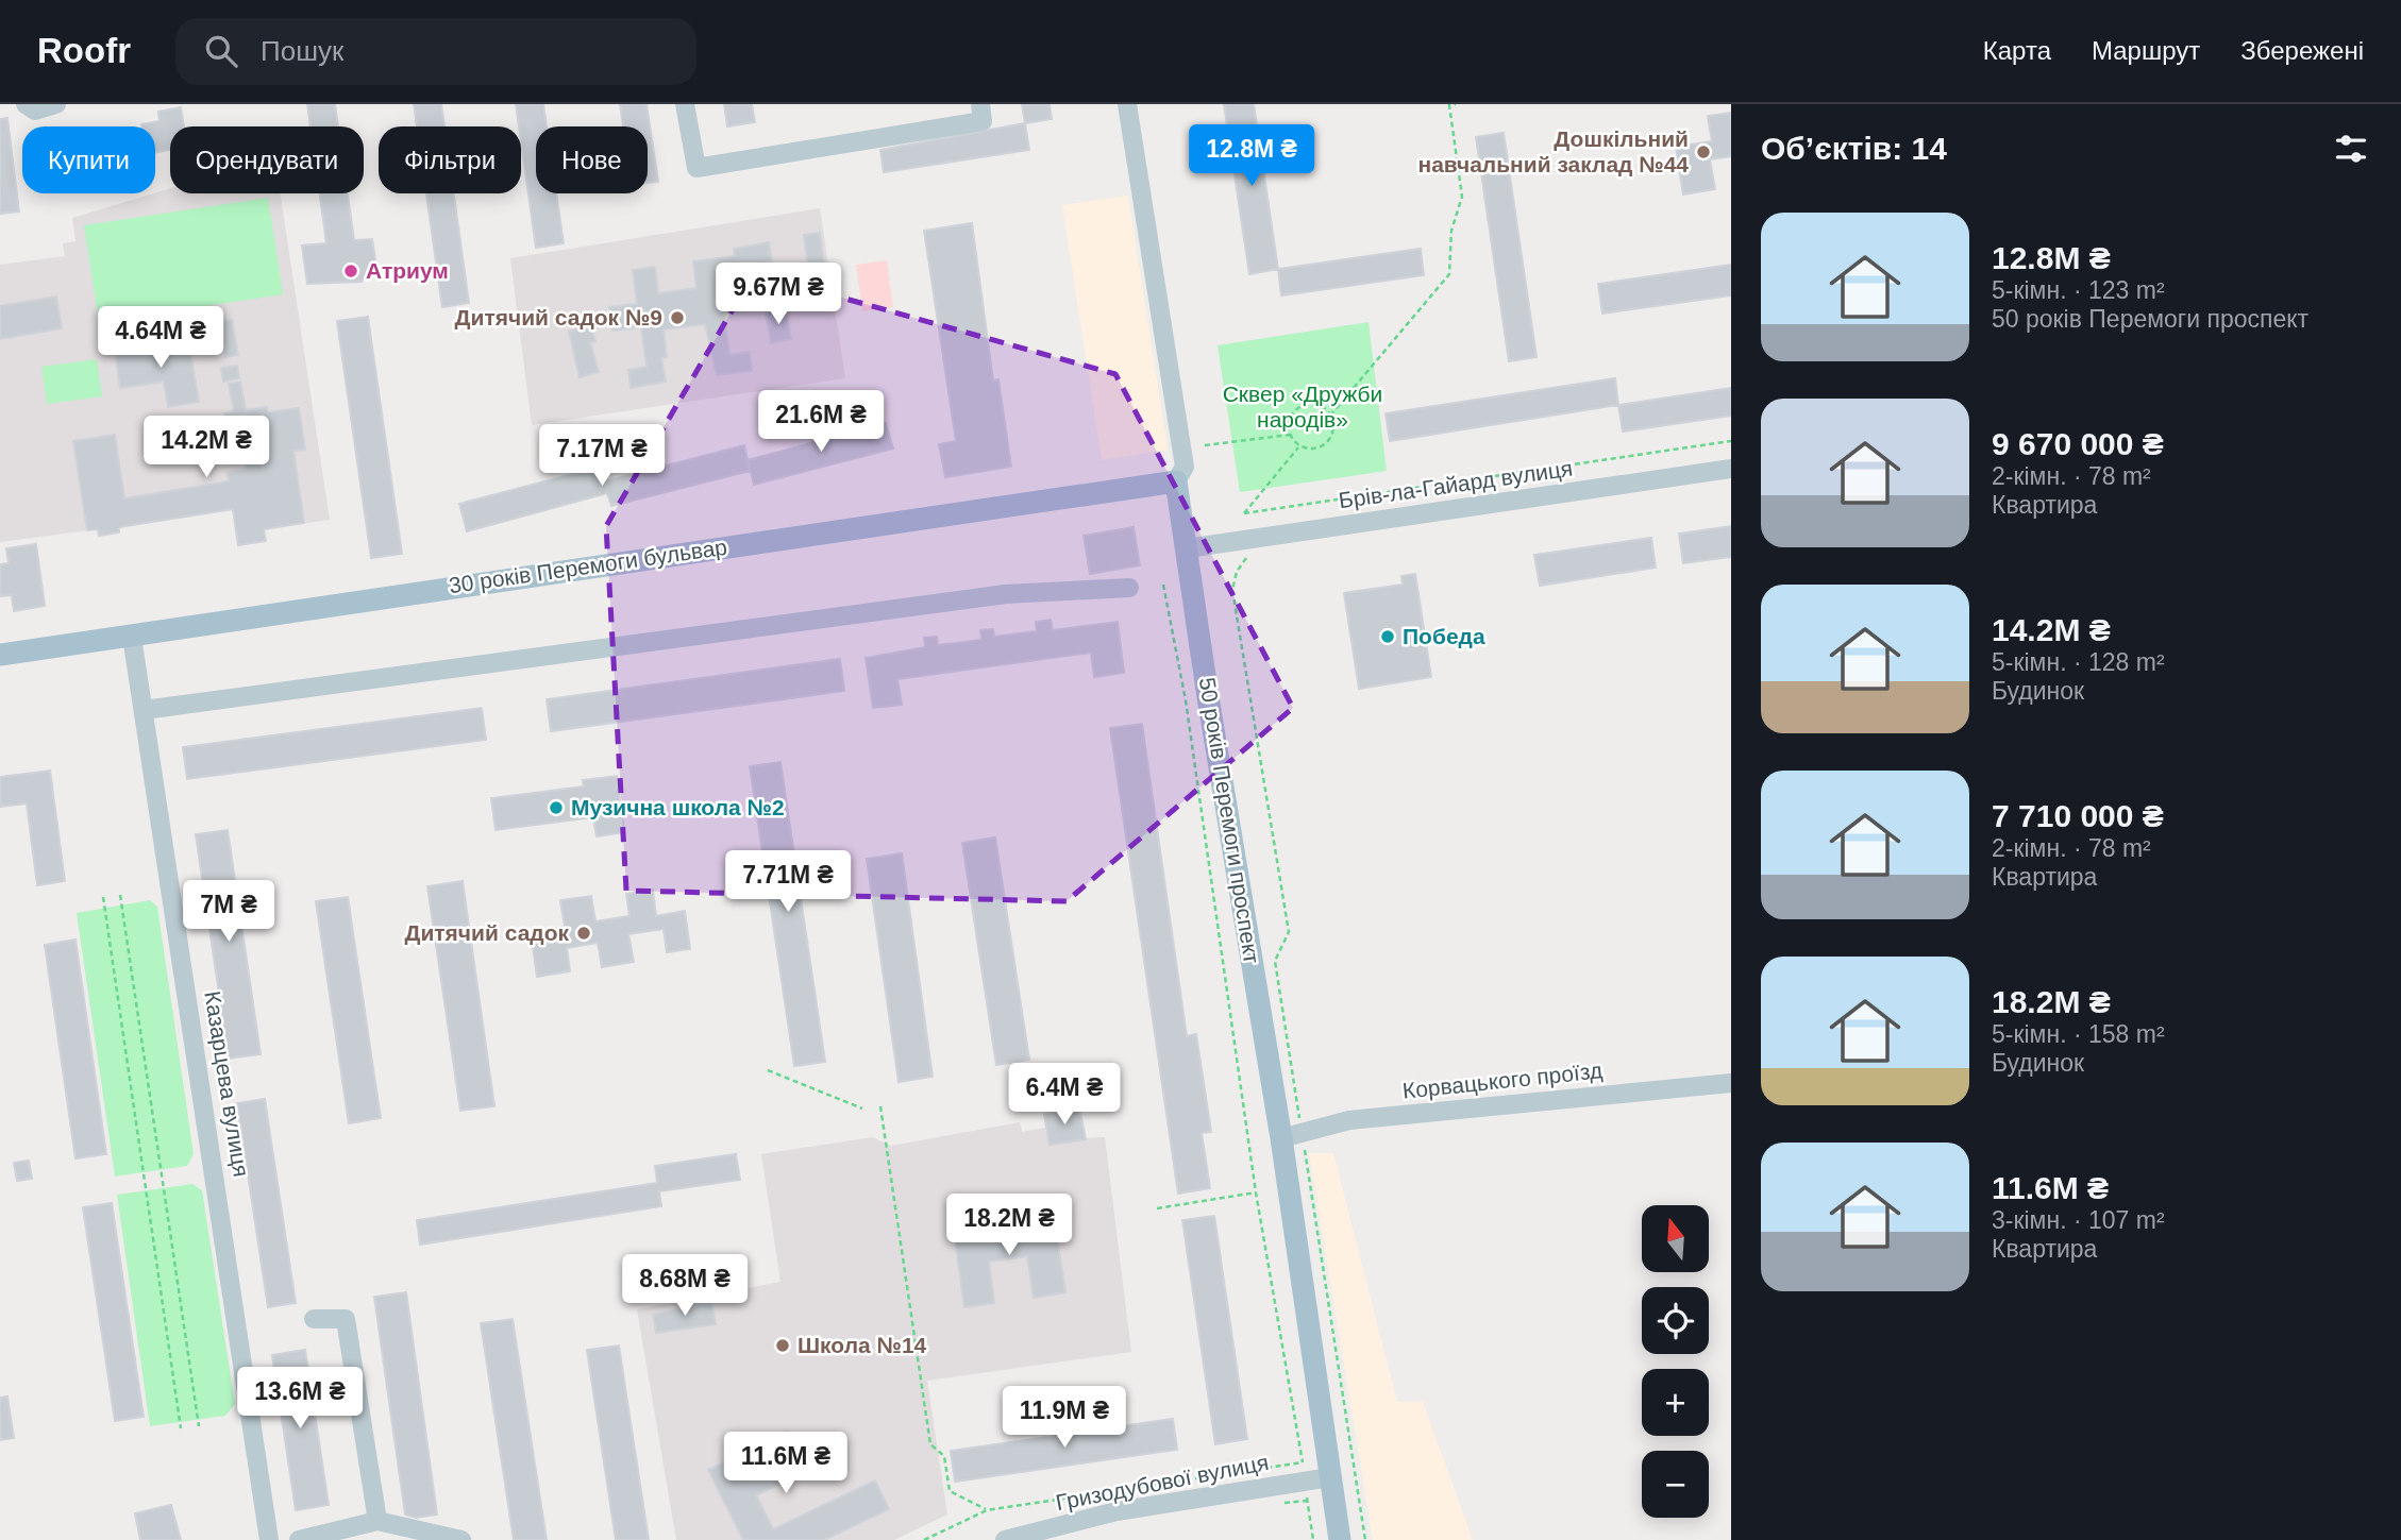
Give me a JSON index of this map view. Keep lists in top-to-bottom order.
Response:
{
  "streets": {
    "main road": ["30 років Перемоги бульвар", "50 років Перемоги проспект"],
    "street": [
      "Брів-ла-Гайард вулиця",
      "Корвацького проїзд",
      "Казарцева вулиця",
      "Гризодубової вулиця"
    ]
  },
  "crossings": [
    ["Брів-ла-Гайард вулиця", "50 років Перемоги проспект"],
    ["30 років Перемоги бульвар", "50 років Перемоги проспект"],
    ["30 років Перемоги бульвар", "Казарцева вулиця"],
    ["50 років Перемоги проспект", "Корвацького проїзд"],
    ["50 років Перемоги проспект", "Гризодубової вулиця"]
  ],
  "parks": ["Сквер «Дружби народів»"],
  "places": [
    "Дошкільний навчальний заклад №44",
    "Атриум",
    "Дитячий садок №9",
    "Победа",
    "Музична школа №2",
    "Дитячий садок",
    "Школа №14"
  ],
  "north": "top",
  "page": {
    "header": "Roofr",
    "search": "Пошук",
    "nav": ["Карта", "Маршрут", "Збережені"],
    "heading": "Об’єктів: 14",
    "price": [
      "12.8M ₴",
      "9.67M ₴",
      "4.64M ₴",
      "21.6M ₴",
      "14.2M ₴",
      "7.17M ₴",
      "7.71M ₴",
      "7M ₴",
      "6.4M ₴",
      "18.2M ₴",
      "8.68M ₴",
      "13.6M ₴",
      "11.9M ₴",
      "11.6M ₴"
    ],
    "chip": [
      "Купити",
      "Орендувати",
      "Фільтри",
      "Нове"
    ],
    "list": [
      {
        "name": "12.8M ₴",
        "note": "5-кімн. · 123 m² · 50 років Перемоги проспект"
      },
      {
        "name": "9 670 000 ₴",
        "note": "2-кімн. · 78 m² · Квартира"
      },
      {
        "name": "14.2M ₴",
        "note": "5-кімн. · 128 m² · Будинок"
      },
      {
        "name": "7 710 000 ₴",
        "note": "2-кімн. · 78 m² · Квартира"
      },
      {
        "name": "18.2M ₴",
        "note": "5-кімн. · 158 m² · Будинок"
      },
      {
        "name": "11.6M ₴",
        "note": "3-кімн. · 107 m² · Квартира"
      }
    ],
    "map_buttons": ["+", "−"]
  }
}
